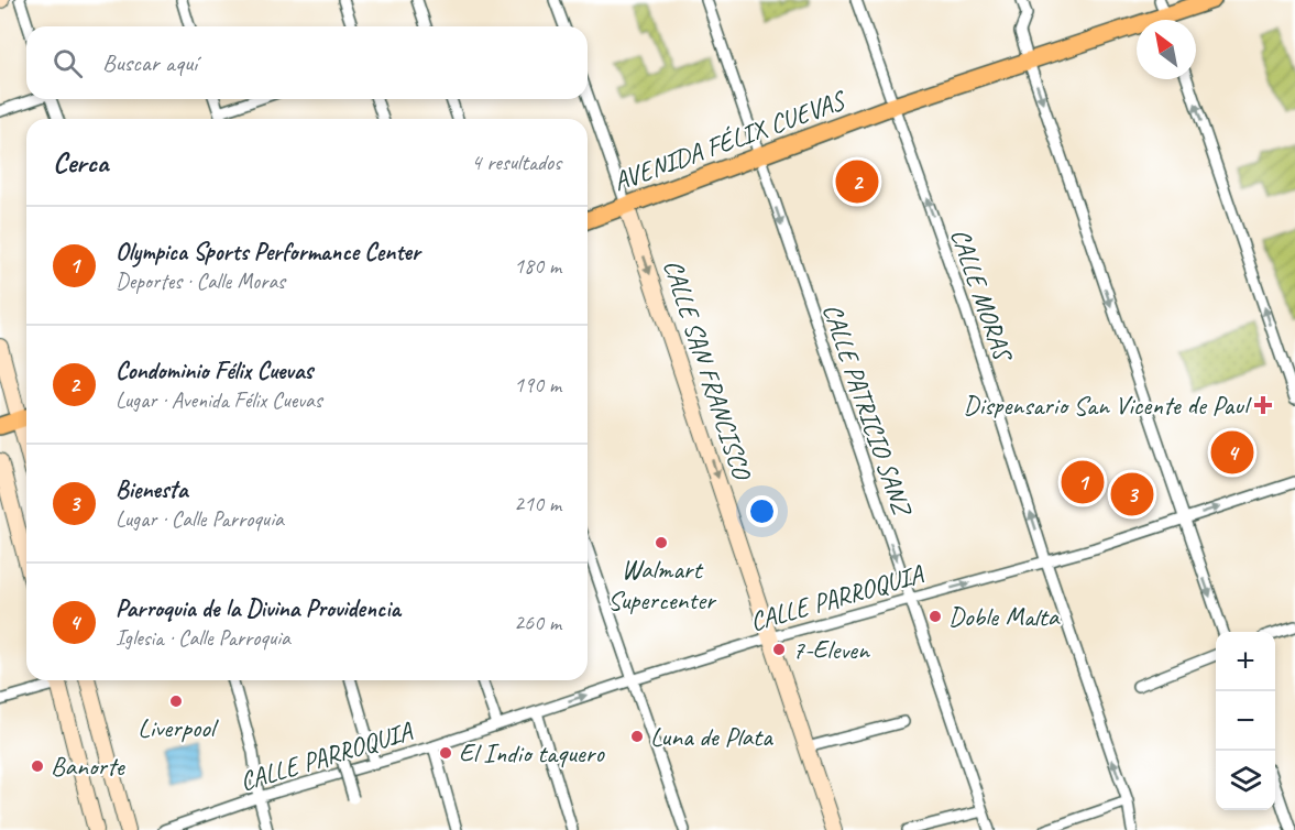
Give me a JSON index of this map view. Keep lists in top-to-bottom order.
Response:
{
  "streets": {
    "main road": ["AVENIDA FÉLIX CUEVAS"],
    "street": [
      "CALLE MORAS",
      "CALLE SAN FRANCISCO",
      "CALLE PATRICIO SANZ",
      "CALLE PARROQUIA"
    ]
  },
  "crossings": [
    ["AVENIDA FÉLIX CUEVAS", "CALLE MORAS"],
    ["AVENIDA FÉLIX CUEVAS", "CALLE SAN FRANCISCO"],
    ["AVENIDA FÉLIX CUEVAS", "CALLE PATRICIO SANZ"],
    ["CALLE MORAS", "CALLE PARROQUIA"],
    ["CALLE SAN FRANCISCO", "CALLE PARROQUIA"],
    ["CALLE PATRICIO SANZ", "CALLE PARROQUIA"]
  ],
  "one_way": ["CALLE MORAS", "CALLE SAN FRANCISCO", "CALLE PATRICIO SANZ"],
  "places": {
    "health": ["Dispensario San Vicente de Paul"],
    "other": [
      "Walmart Supercenter",
      "Doble Malta",
      "7-Eleven",
      "Liverpool",
      "Luna de Plata",
      "El Indio taquero",
      "Banorte"
    ]
  },
  "north": "top left",
  "page": {
    "search": "Buscar aquí",
    "heading": ["Cerca", "4 resultados"],
    "pins": [
      "2",
      "4",
      "1",
      "3"
    ],
    "list": [
      {
        "mark": "1",
        "name": "Olympica Sports Performance Center",
        "note": "Deportes · Calle Moras",
        "value": "180 m"
      },
      {
        "mark": "2",
        "name": "Condominio Félix Cuevas",
        "note": "Lugar · Avenida Félix Cuevas",
        "value": "190 m"
      },
      {
        "mark": "3",
        "name": "Bienesta",
        "note": "Lugar · Calle Parroquia",
        "value": "210 m"
      },
      {
        "mark": "4",
        "name": "Parroquia de la Divina Providencia",
        "note": "Iglesia · Calle Parroquia",
        "value": "260 m"
      }
    ],
    "map_buttons": ["+", "−"]
  }
}
